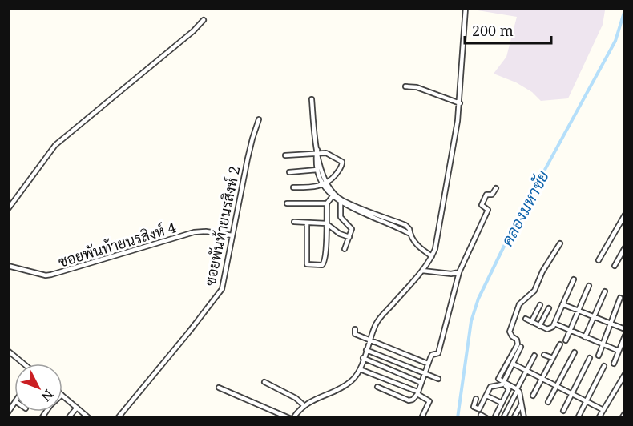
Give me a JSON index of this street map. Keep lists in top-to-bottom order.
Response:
{
  "streets": {
    "street": ["ซอยพันท้ายนรสิงห์ 2", "ซอยพันท้ายนรสิงห์ 4"]
  },
  "crossings": [
    ["ซอยพันท้ายนรสิงห์ 2", "ซอยพันท้ายนรสิงห์ 4"]
  ],
  "water": ["คลองมหาชัย"],
  "scale_bar": "200 m",
  "north": "bottom right"
}
